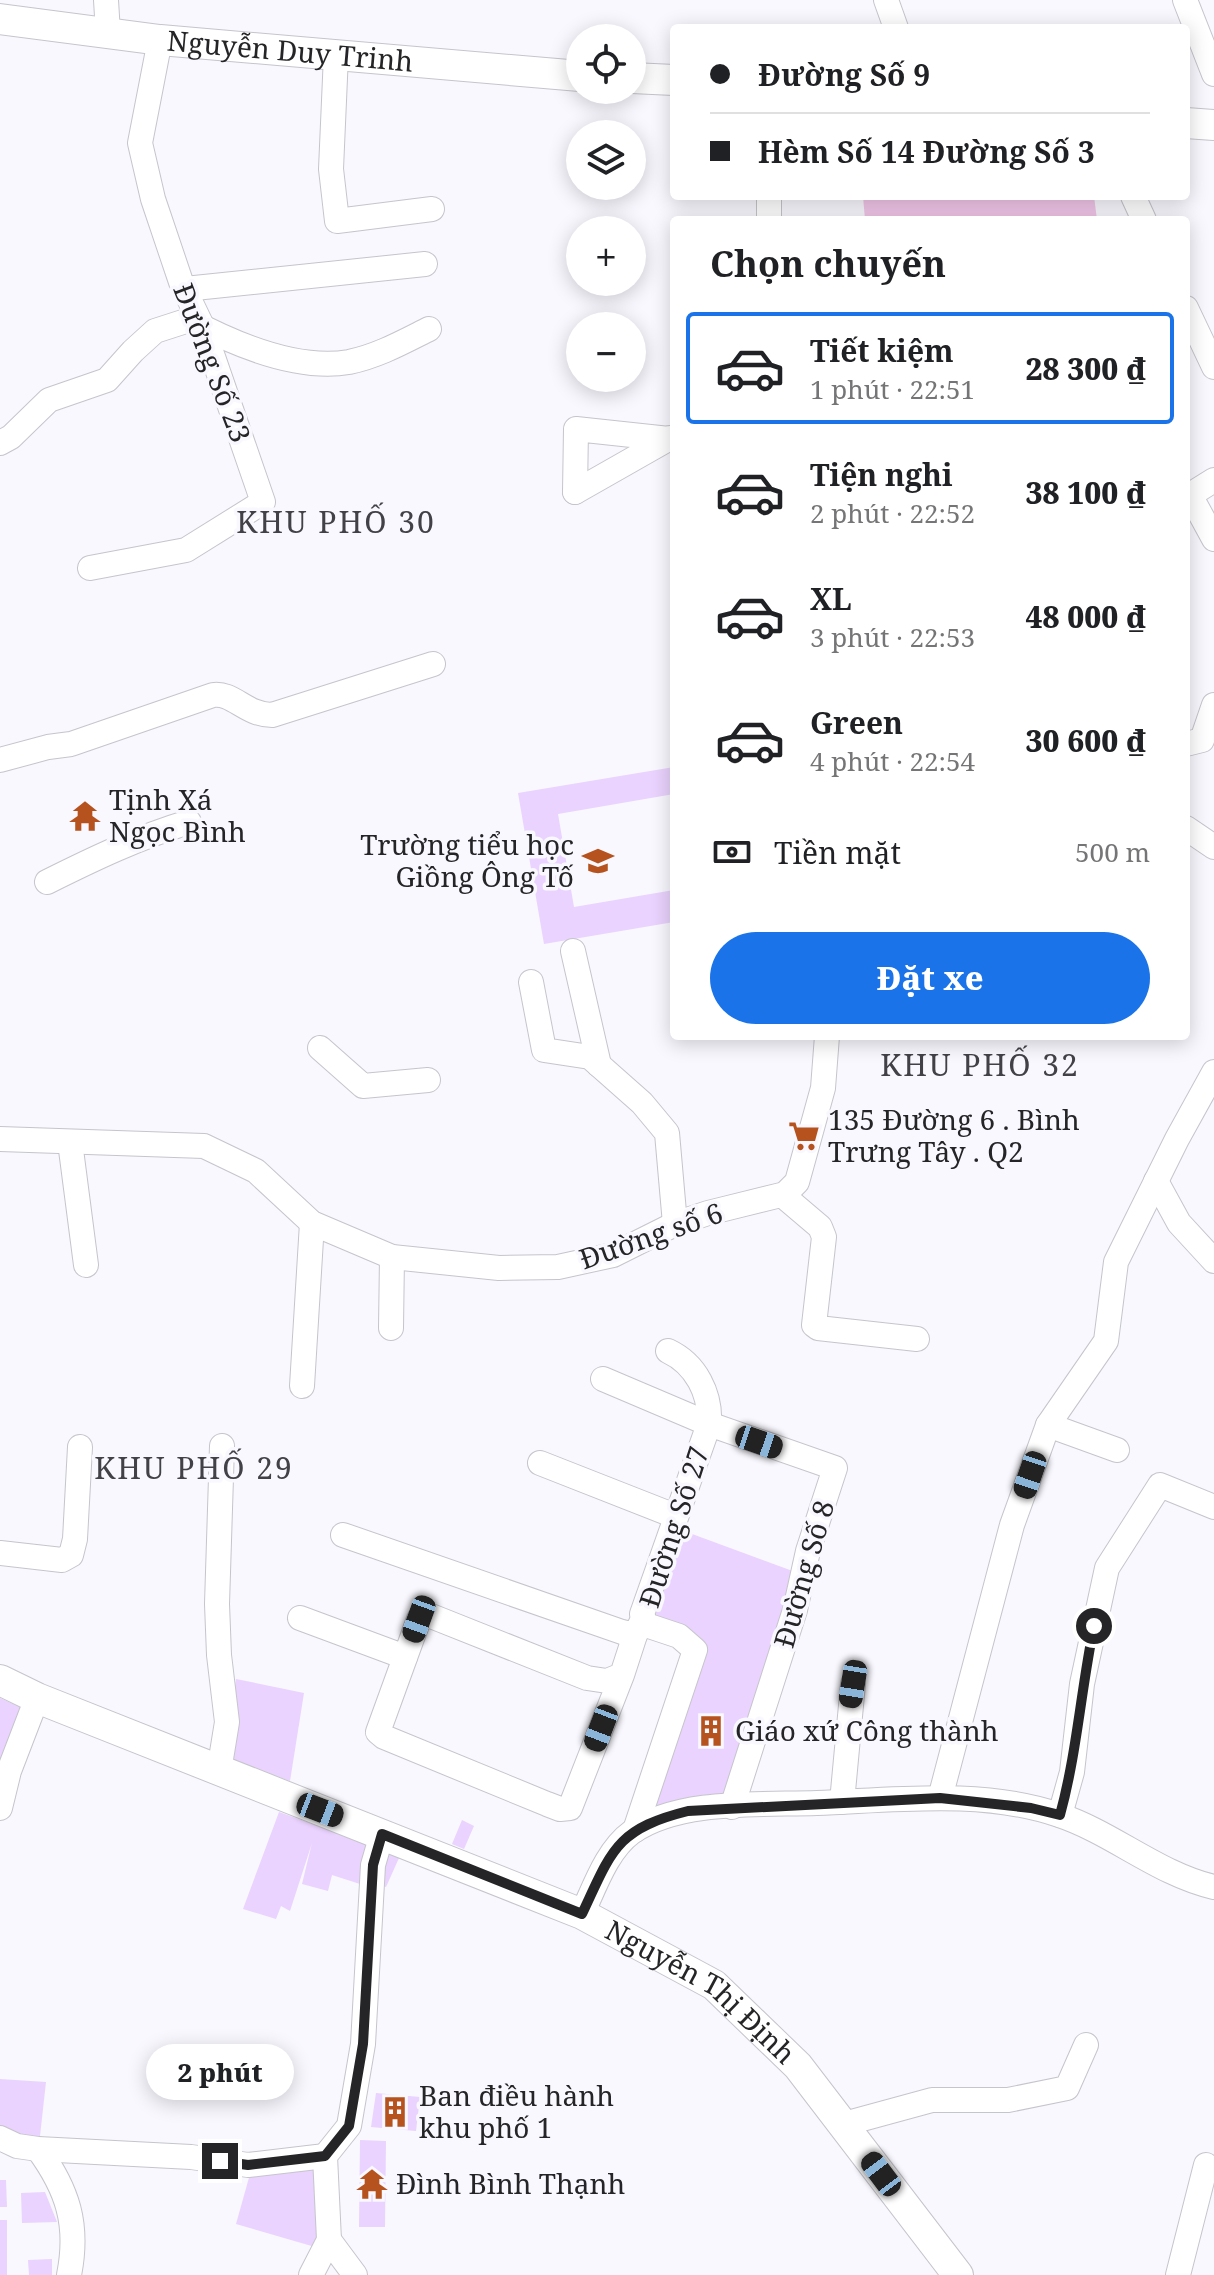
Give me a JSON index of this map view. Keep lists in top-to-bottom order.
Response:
{
  "streets": {
    "main road": ["Nguyễn Duy Trinh", "Nguyễn Thị Định"],
    "street": [
      "Đường Số 23",
      "Đường số 6",
      "Đường Số 27",
      "Đường Số 8"
    ]
  },
  "crossings": [
    ["Nguyễn Duy Trinh", "Đường Số 23"],
    ["Đường Số 27", "Đường Số 8"]
  ],
  "districts": ["KHU PHỐ 30", "KHU PHỐ 32", "KHU PHỐ 29"],
  "places": {
    "temple": ["Tịnh Xá Ngọc Bình", "Đình Bình Thạnh"],
    "school or university": ["Trường tiểu học Giồng Ông Tố"],
    "supermarket": ["135 Đường 6 . Bình Trưng Tây . Q2"],
    "building": ["Giáo xứ Công thành", "Ban điều hành khu phố 1"]
  },
  "page": {
    "map_buttons": ["+", "−"],
    "banner": ["Đường Số 9", "Hèm Số 14 Đường Số 3"],
    "heading": "Chọn chuyến",
    "list": [
      {
        "name": "Tiết kiệm",
        "note": "1 phút · 22:51",
        "value": "28 300 ₫"
      },
      {
        "name": "Tiện nghi",
        "note": "2 phút · 22:52",
        "value": "38 100 ₫"
      },
      {
        "name": "XL",
        "note": "3 phút · 22:53",
        "value": "48 000 ₫"
      },
      {
        "name": "Green",
        "note": "4 phút · 22:54",
        "value": "30 600 ₫"
      }
    ],
    "pay": ["Tiền mặt", "500 m"],
    "buttons": "Đặt xe",
    "bubble": "2 phút"
  }
}
